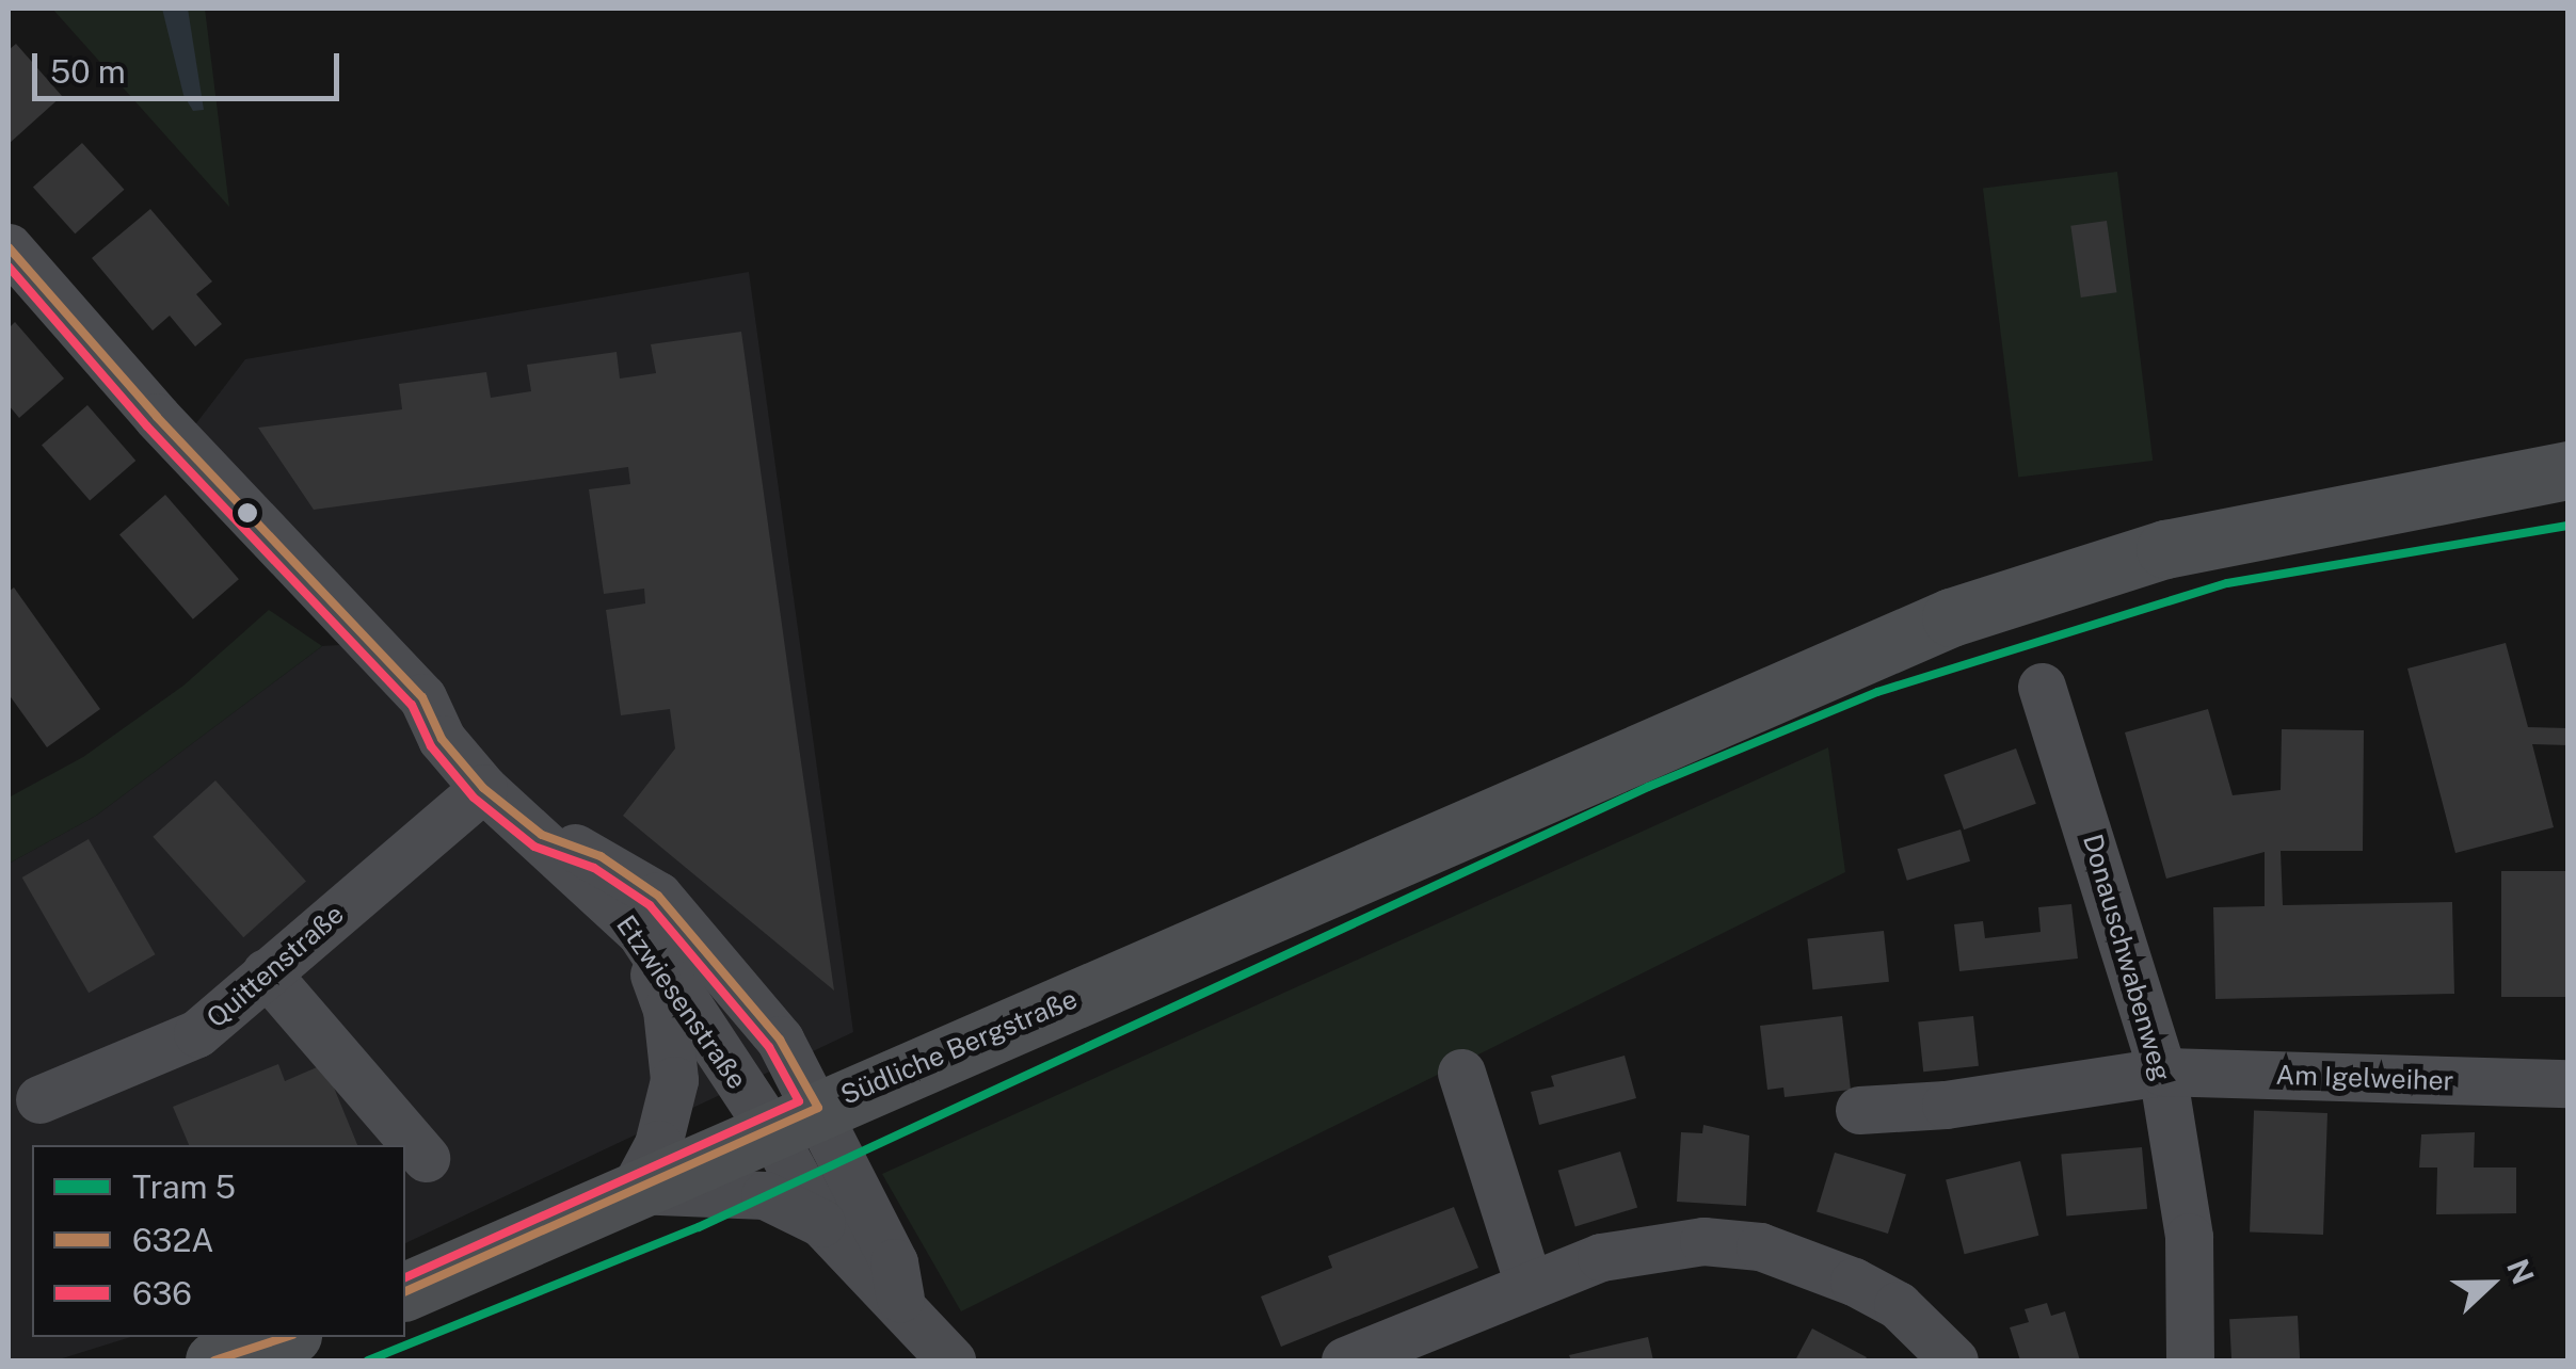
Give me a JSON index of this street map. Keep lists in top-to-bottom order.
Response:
{
  "streets": {
    "main road": ["Südliche Bergstraße"],
    "street": [
      "Donauschwabenweg",
      "Quittenstraße",
      "Etzwiesenstraße",
      "Am Igelweiher"
    ]
  },
  "crossings": [
    ["Donauschwabenweg", "Am Igelweiher"],
    ["Quittenstraße", "Etzwiesenstraße"],
    ["Etzwiesenstraße", "Südliche Bergstraße"]
  ],
  "lines": ["transit line 632A", "transit line 636", "tram line 5"],
  "legend": ["Tram 5", "632A", "636"],
  "scale_bar": "50 m",
  "north": "right"
}
